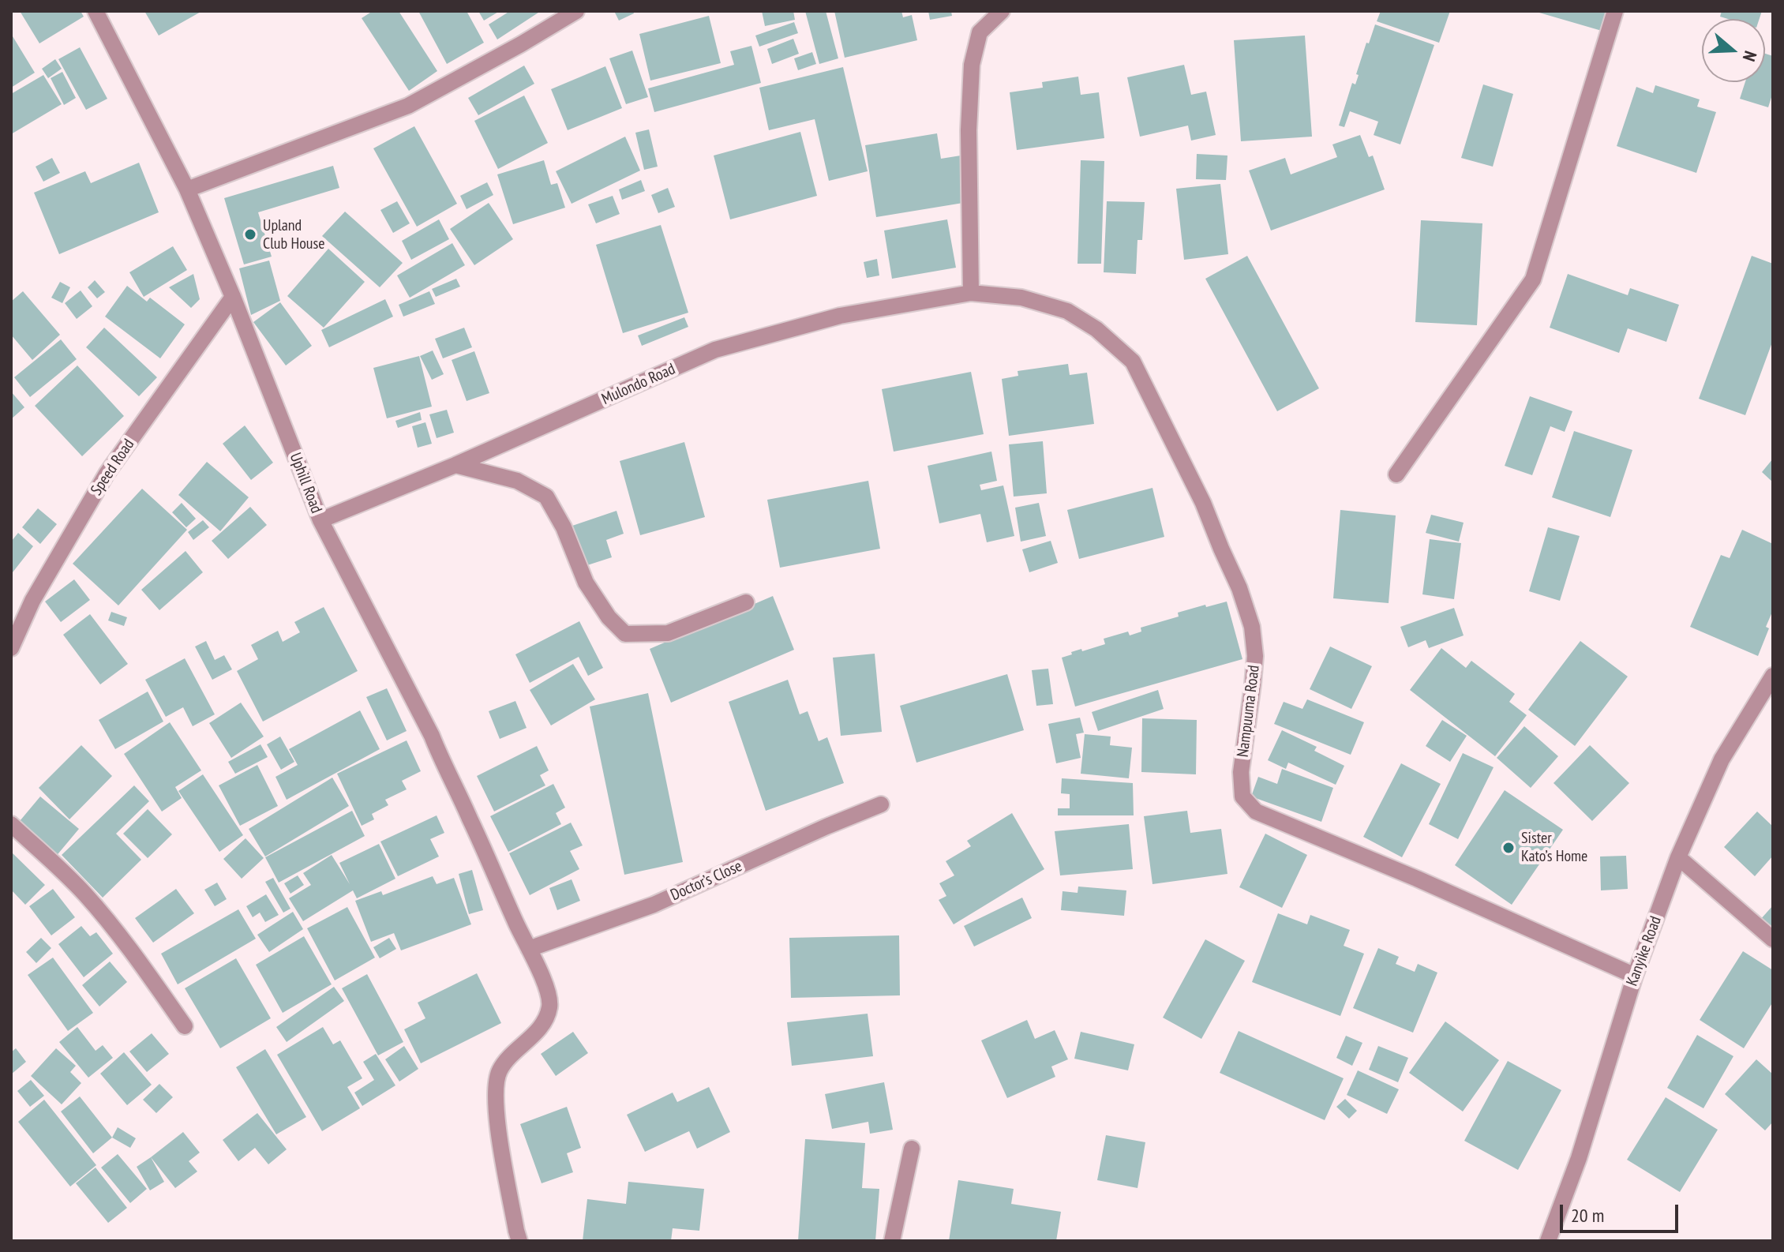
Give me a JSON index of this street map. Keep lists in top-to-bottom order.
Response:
{
  "streets": {
    "street": [
      "Mulondo Road",
      "Speed Road",
      "Uphill Road",
      "Nampuuma Road",
      "Doctor’s Close",
      "Kanyike Road"
    ]
  },
  "crossings": [
    ["Mulondo Road", "Uphill Road"],
    ["Mulondo Road", "Nampuuma Road"],
    ["Speed Road", "Uphill Road"],
    ["Uphill Road", "Doctor’s Close"],
    ["Nampuuma Road", "Kanyike Road"]
  ],
  "places": ["Upland Club House", "Sister Kato’s Home"],
  "scale_bar": "20 m",
  "north": "right"
}
